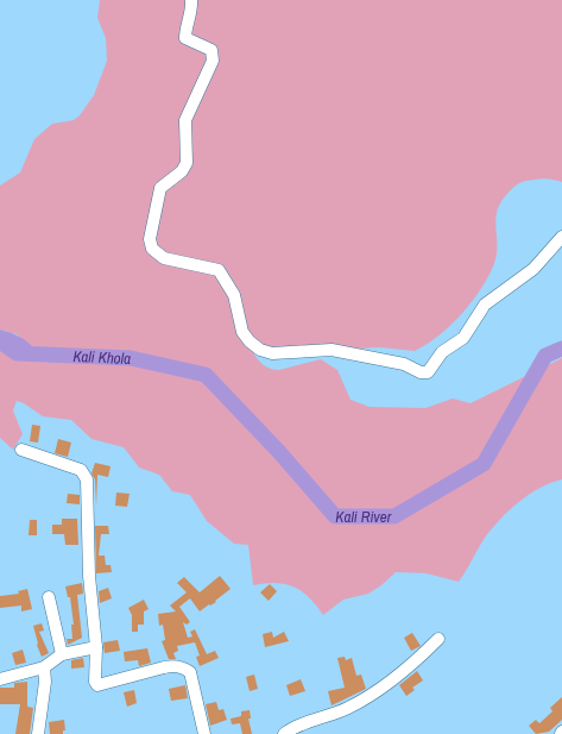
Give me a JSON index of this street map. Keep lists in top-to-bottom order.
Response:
{
  "water": ["Kali Khola", "Kali River"]
}
